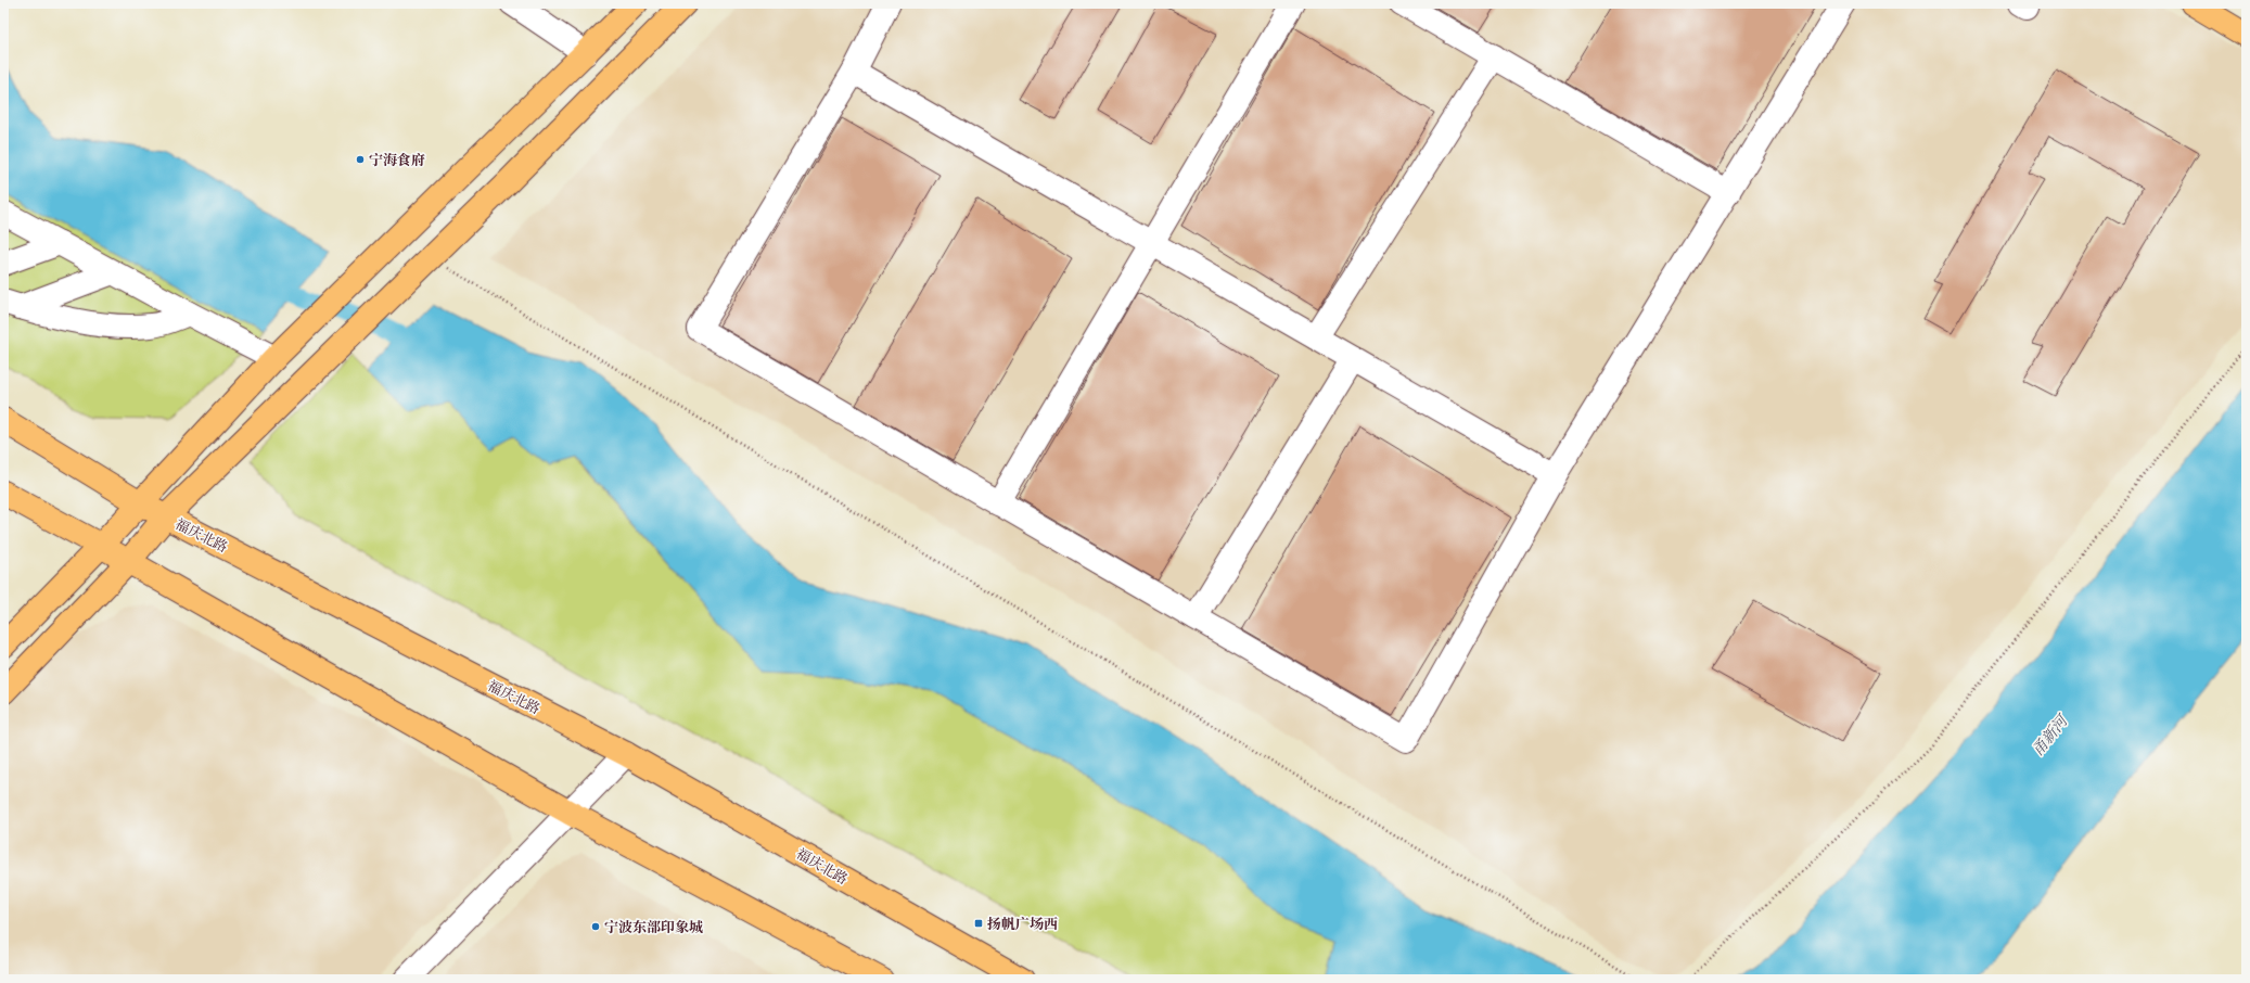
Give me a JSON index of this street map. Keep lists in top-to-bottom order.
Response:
{
  "streets": {
    "main road": ["福庆北路"]
  },
  "water": ["甬新河"],
  "places": {
    "other": ["宁海食府", "宁波东部印象城"],
    "transit": ["扬帆广场西"]
  }
}
